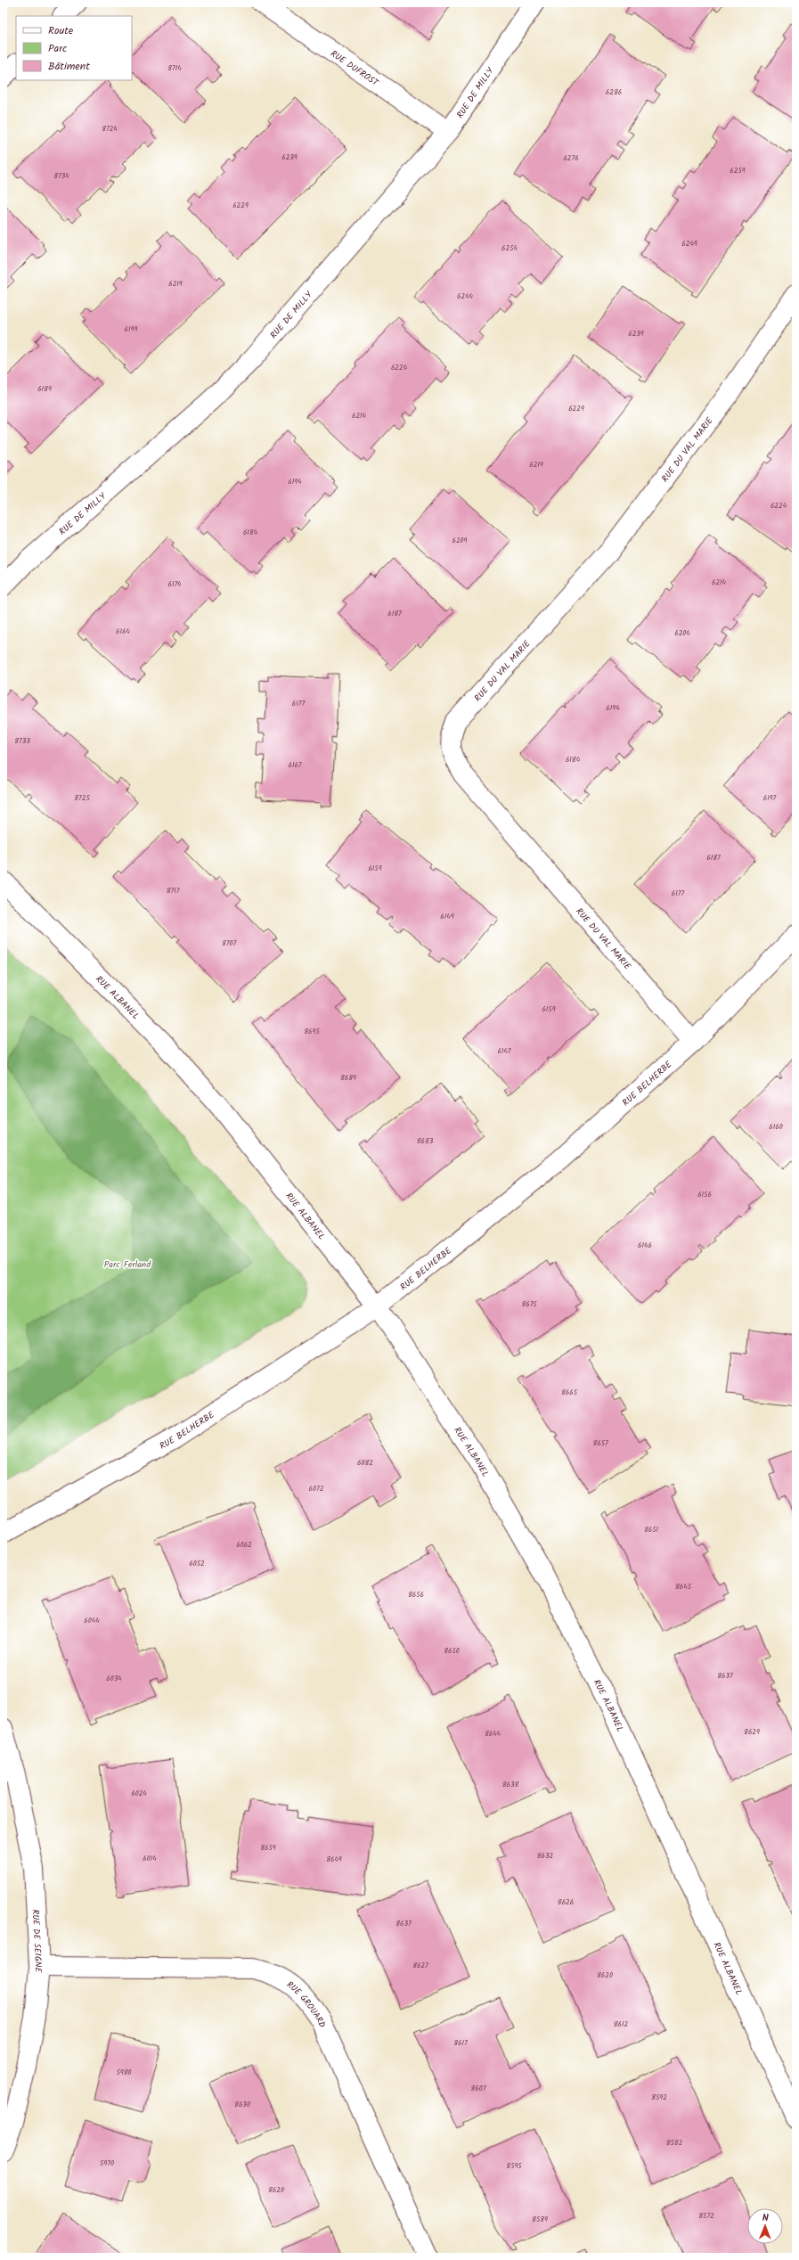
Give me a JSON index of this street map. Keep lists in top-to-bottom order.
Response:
{
  "streets": {
    "street": [
      "RUE DUFROST",
      "RUE DE MILLY",
      "RUE DU VAL MARIE",
      "RUE ALBANEL",
      "RUE BELHERBE",
      "RUE DE SEIGNE",
      "RUE GROUARD"
    ]
  },
  "crossings": [
    ["RUE DUFROST", "RUE DE MILLY"],
    ["RUE DU VAL MARIE", "RUE BELHERBE"],
    ["RUE ALBANEL", "RUE BELHERBE"],
    ["RUE DE SEIGNE", "RUE GROUARD"]
  ],
  "parks": ["Parc Ferland"],
  "house_numbers": [
    "8714",
    "6286",
    "8724",
    "6239",
    "6276",
    "6259",
    "8734",
    "6229",
    "6249",
    "6254",
    "6219",
    "6244",
    "6199",
    "6239",
    "6224",
    "6189",
    "6229",
    "6214",
    "6219",
    "6194",
    "6224",
    "6184",
    "6209",
    "6214",
    "6174",
    "6187",
    "6164",
    "6204",
    "6177",
    "6194",
    "8733",
    "6184",
    "6167",
    "8725",
    "6197",
    "6187",
    "6159",
    "8717",
    "6177",
    "6149",
    "8707",
    "6159",
    "8695",
    "6147",
    "8689",
    "6160",
    "8683",
    "6156",
    "6146",
    "8675",
    "8665",
    "8657",
    "6082",
    "6072",
    "8651",
    "6062",
    "6052",
    "8645",
    "8656",
    "6044",
    "8650",
    "8637",
    "6034",
    "8629",
    "8644",
    "8638",
    "6024",
    "8659",
    "8632",
    "6014",
    "8649",
    "8626",
    "8637",
    "8627",
    "8620",
    "8612",
    "8617",
    "5980",
    "8607",
    "8592",
    "8630",
    "8582",
    "5970",
    "8595",
    "8620",
    "8572",
    "8589"
  ],
  "legend": ["Route", "Parc", "Bâtiment"],
  "north": "top"
}
